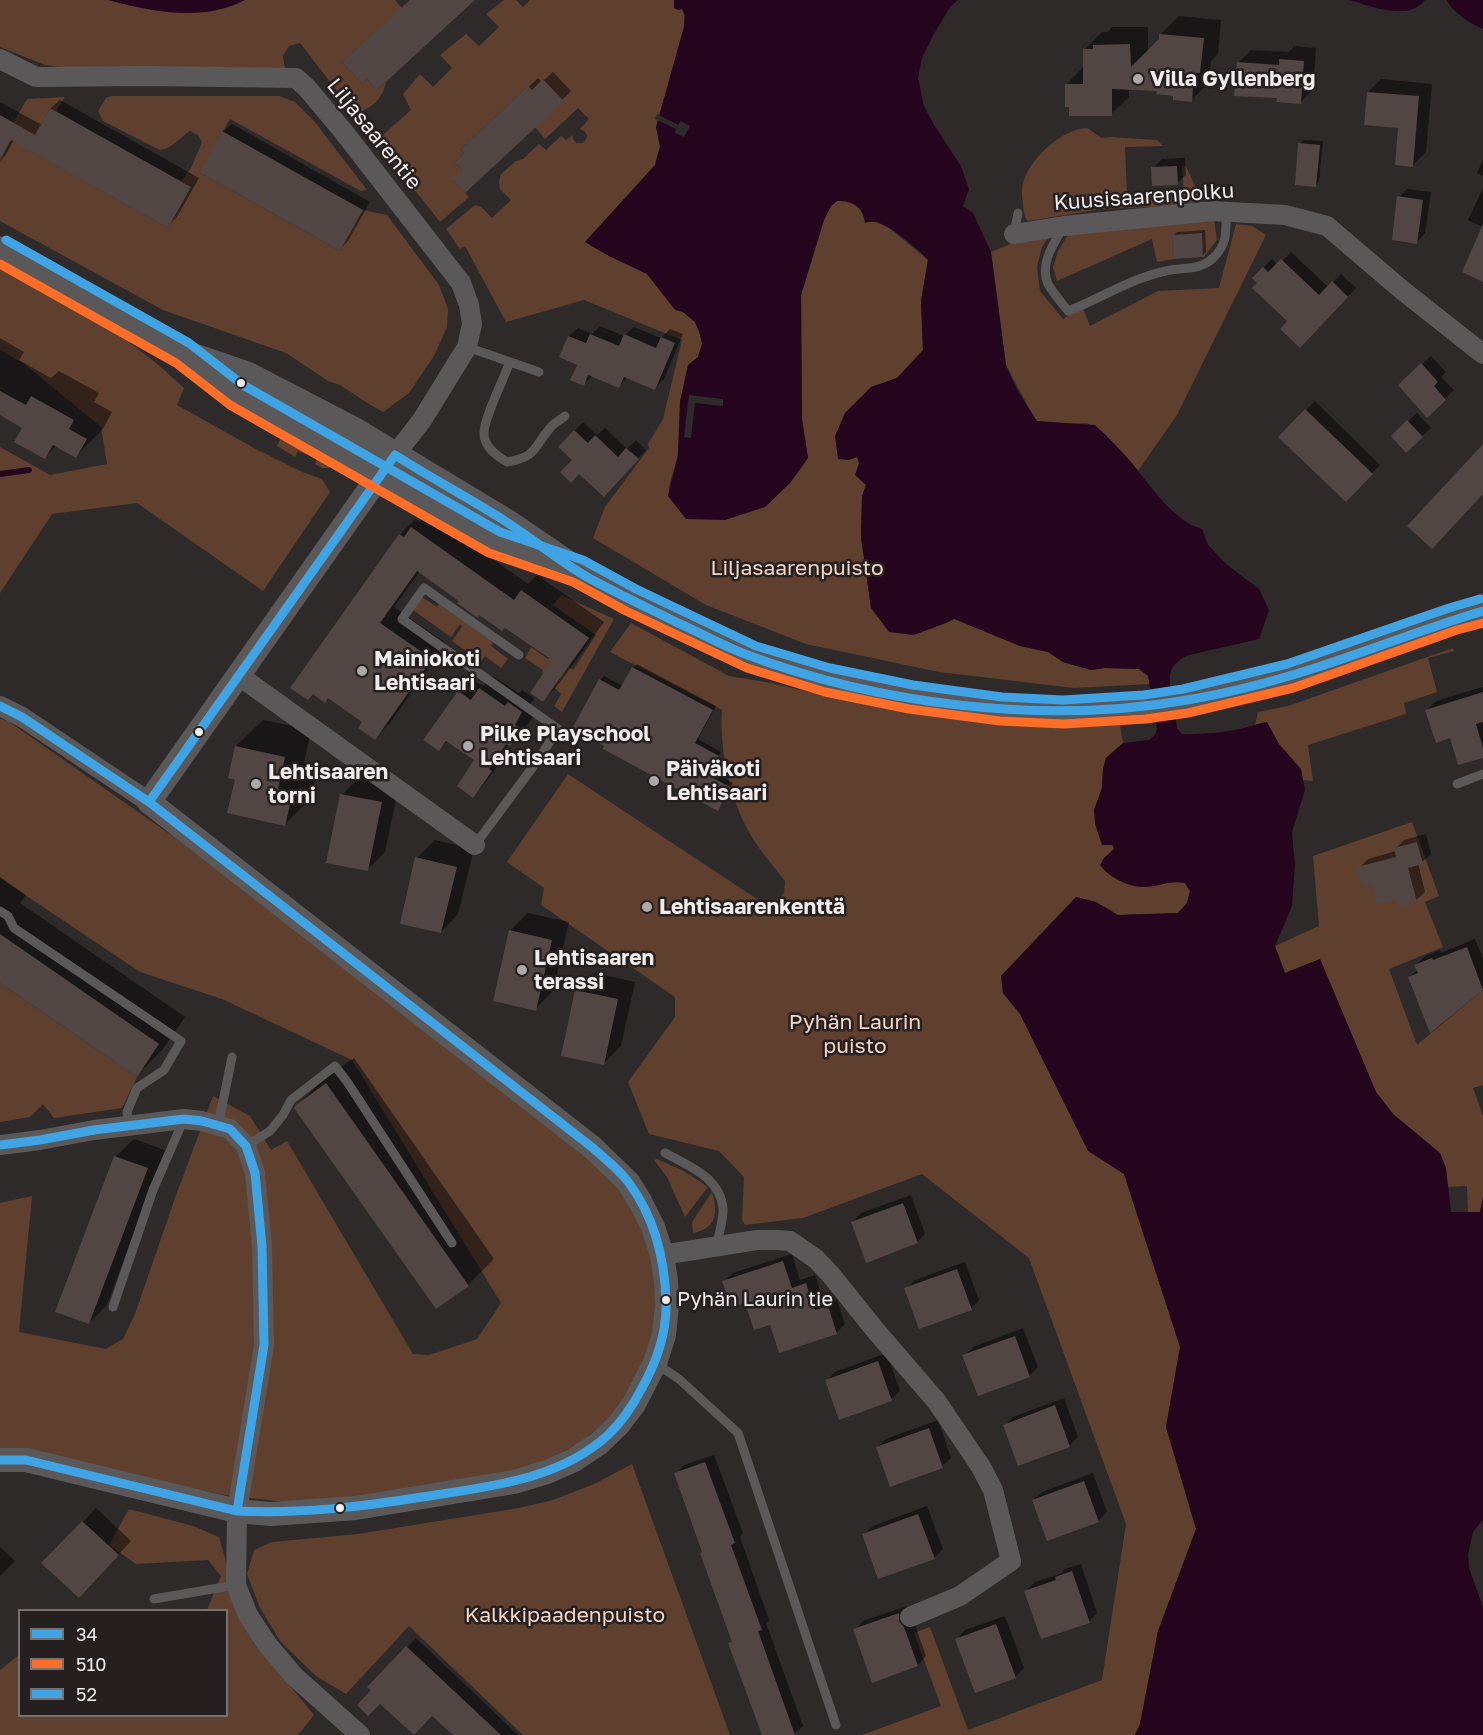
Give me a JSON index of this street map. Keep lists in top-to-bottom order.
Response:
{
  "streets": {
    "street": ["Liljasaarentie", "Kuusisaarenpolku"]
  },
  "parks": ["Liljasaarenpuisto", "Pyhän Laurin puisto", "Kalkkipaadenpuisto"],
  "places": [
    "Villa Gyllenberg",
    "Mainiokoti Lehtisaari",
    "Pilke Playschool Lehtisaari",
    "Päiväkoti Lehtisaari",
    "Lehtisaaren torni",
    "Lehtisaarenkenttä",
    "Lehtisaaren terassi",
    "Pyhän Laurin tie"
  ],
  "lines": ["transit line 52", "transit line 510", "transit line 34"],
  "legend": ["34", "510", "52"]
}
